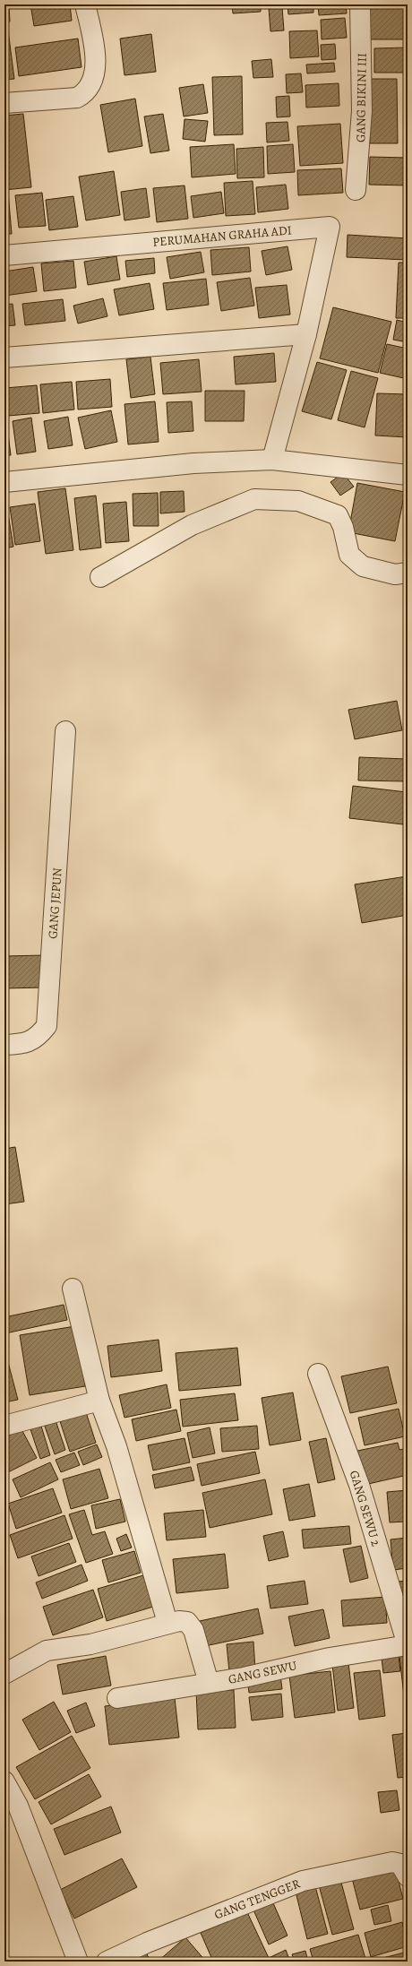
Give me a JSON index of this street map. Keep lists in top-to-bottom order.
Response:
{
  "streets": {
    "street": [
      "GANG BIKINI III",
      "PERUMAHAN GRAHA ADI",
      "GANG JEPUN",
      "GANG SEWU 2",
      "GANG SEWU",
      "GANG TENGGER"
    ]
  },
  "crossings": [
    ["GANG SEWU 2", "GANG SEWU"]
  ]
}
